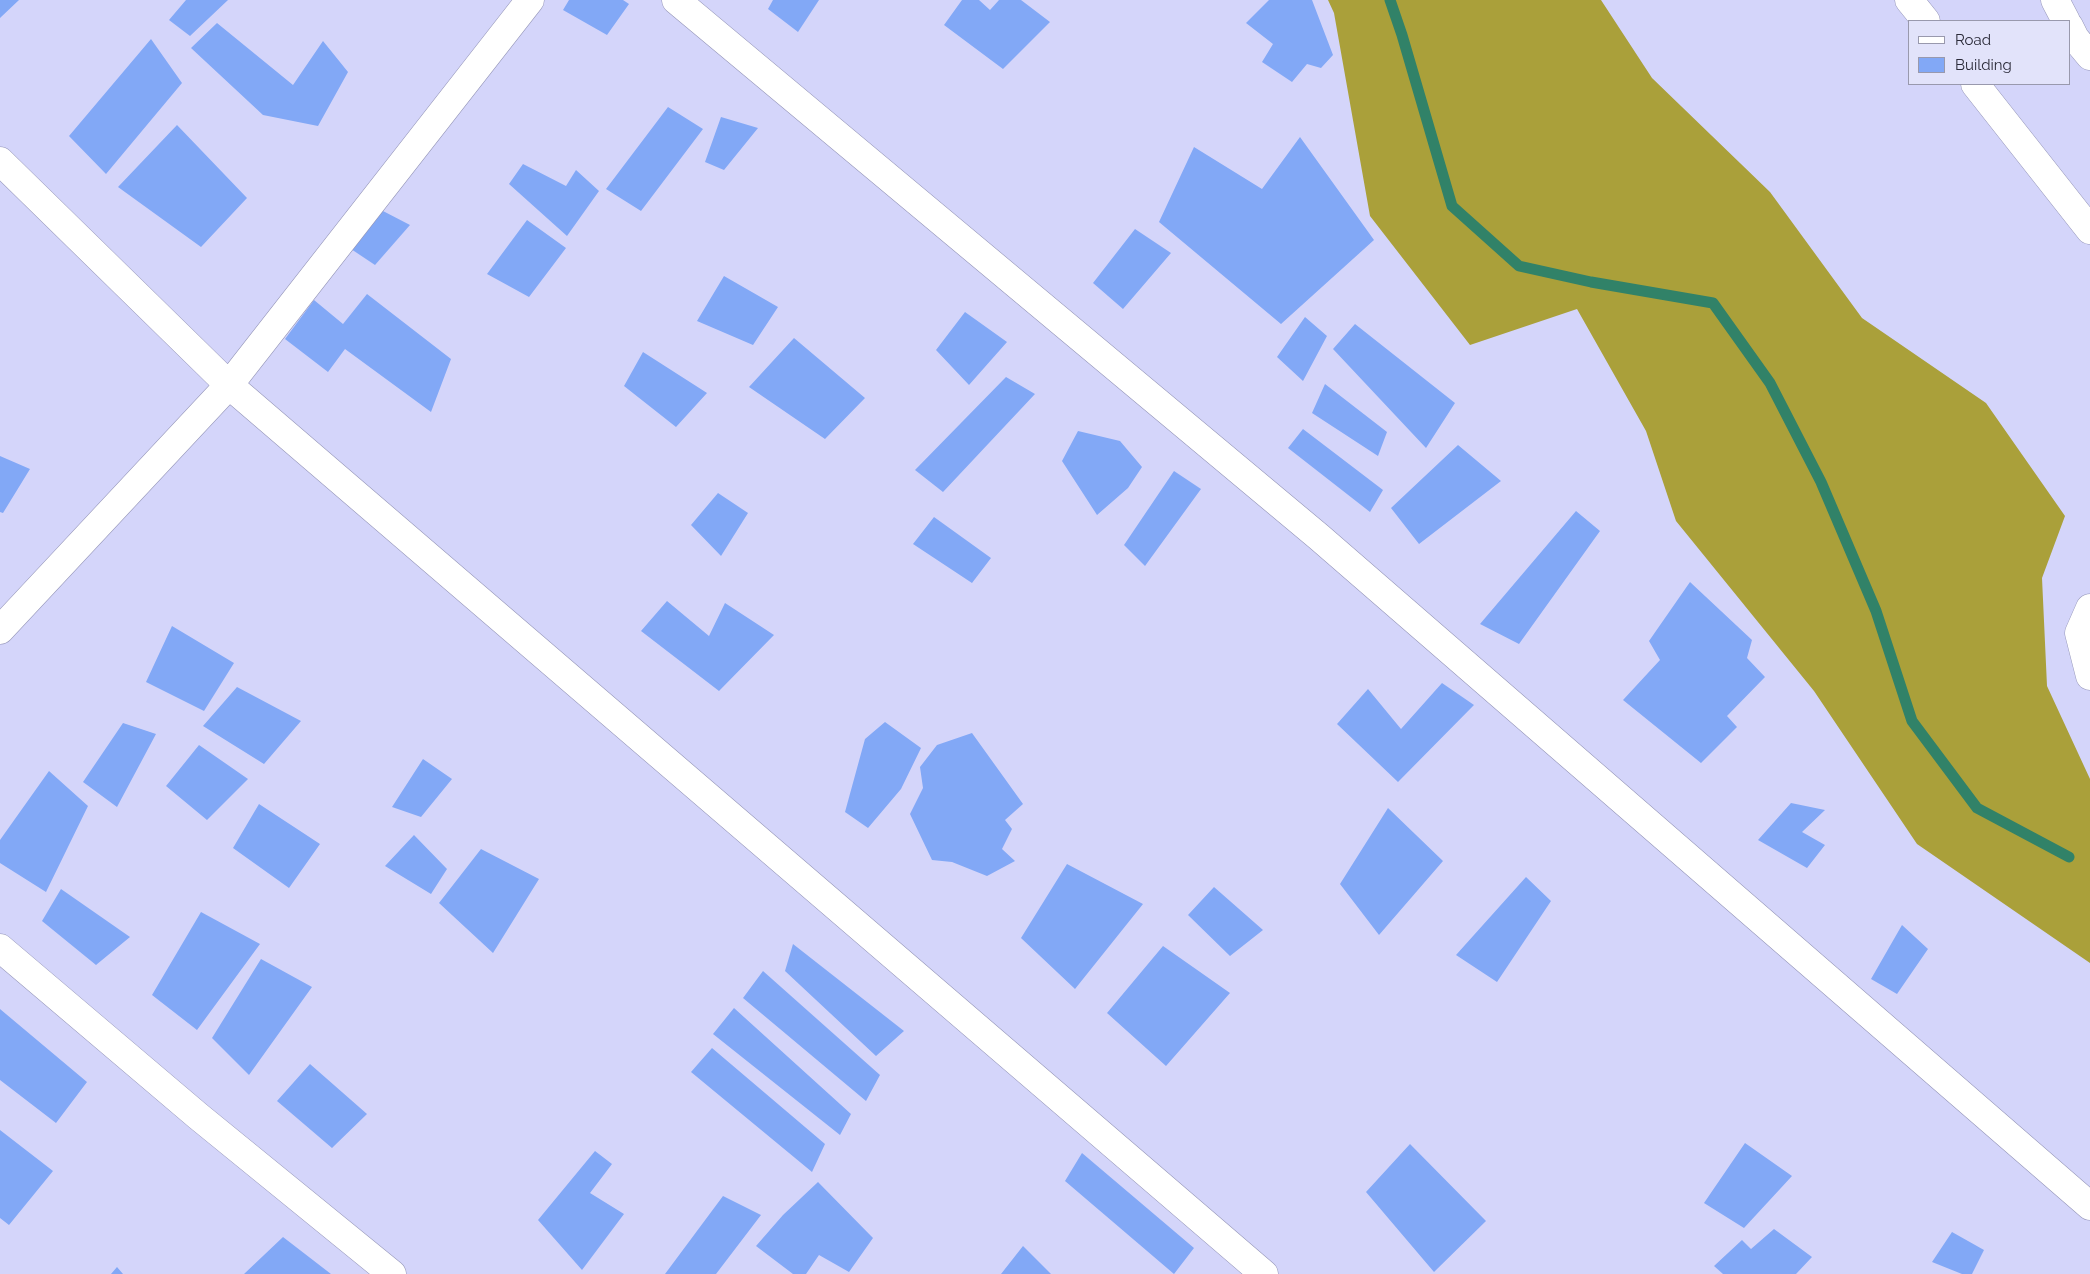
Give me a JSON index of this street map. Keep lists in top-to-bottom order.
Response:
{
  "legend": ["Road", "Building"]
}
